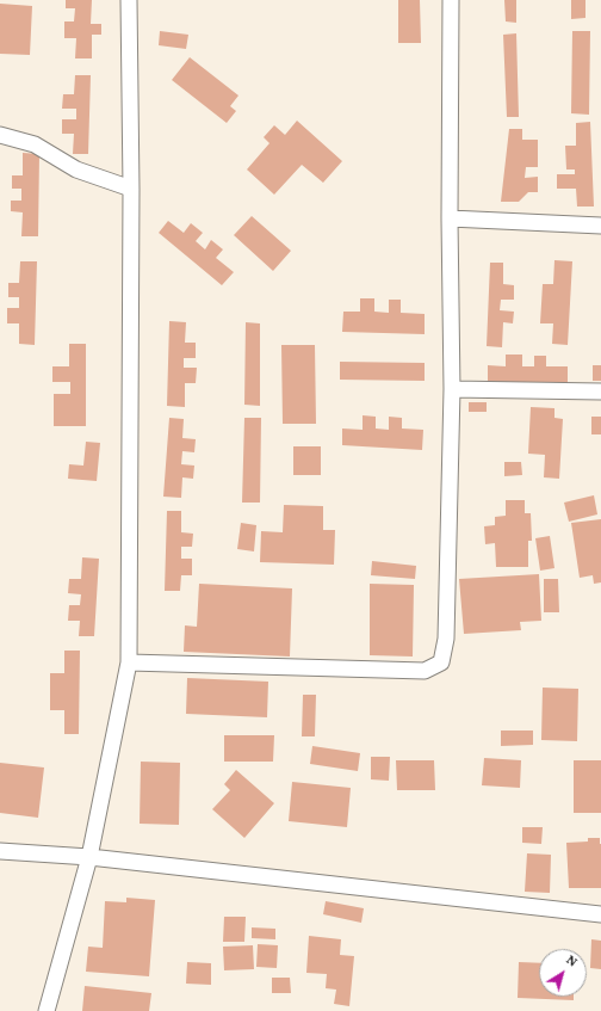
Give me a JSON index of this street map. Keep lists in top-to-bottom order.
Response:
{
  "north": "top right"
}
